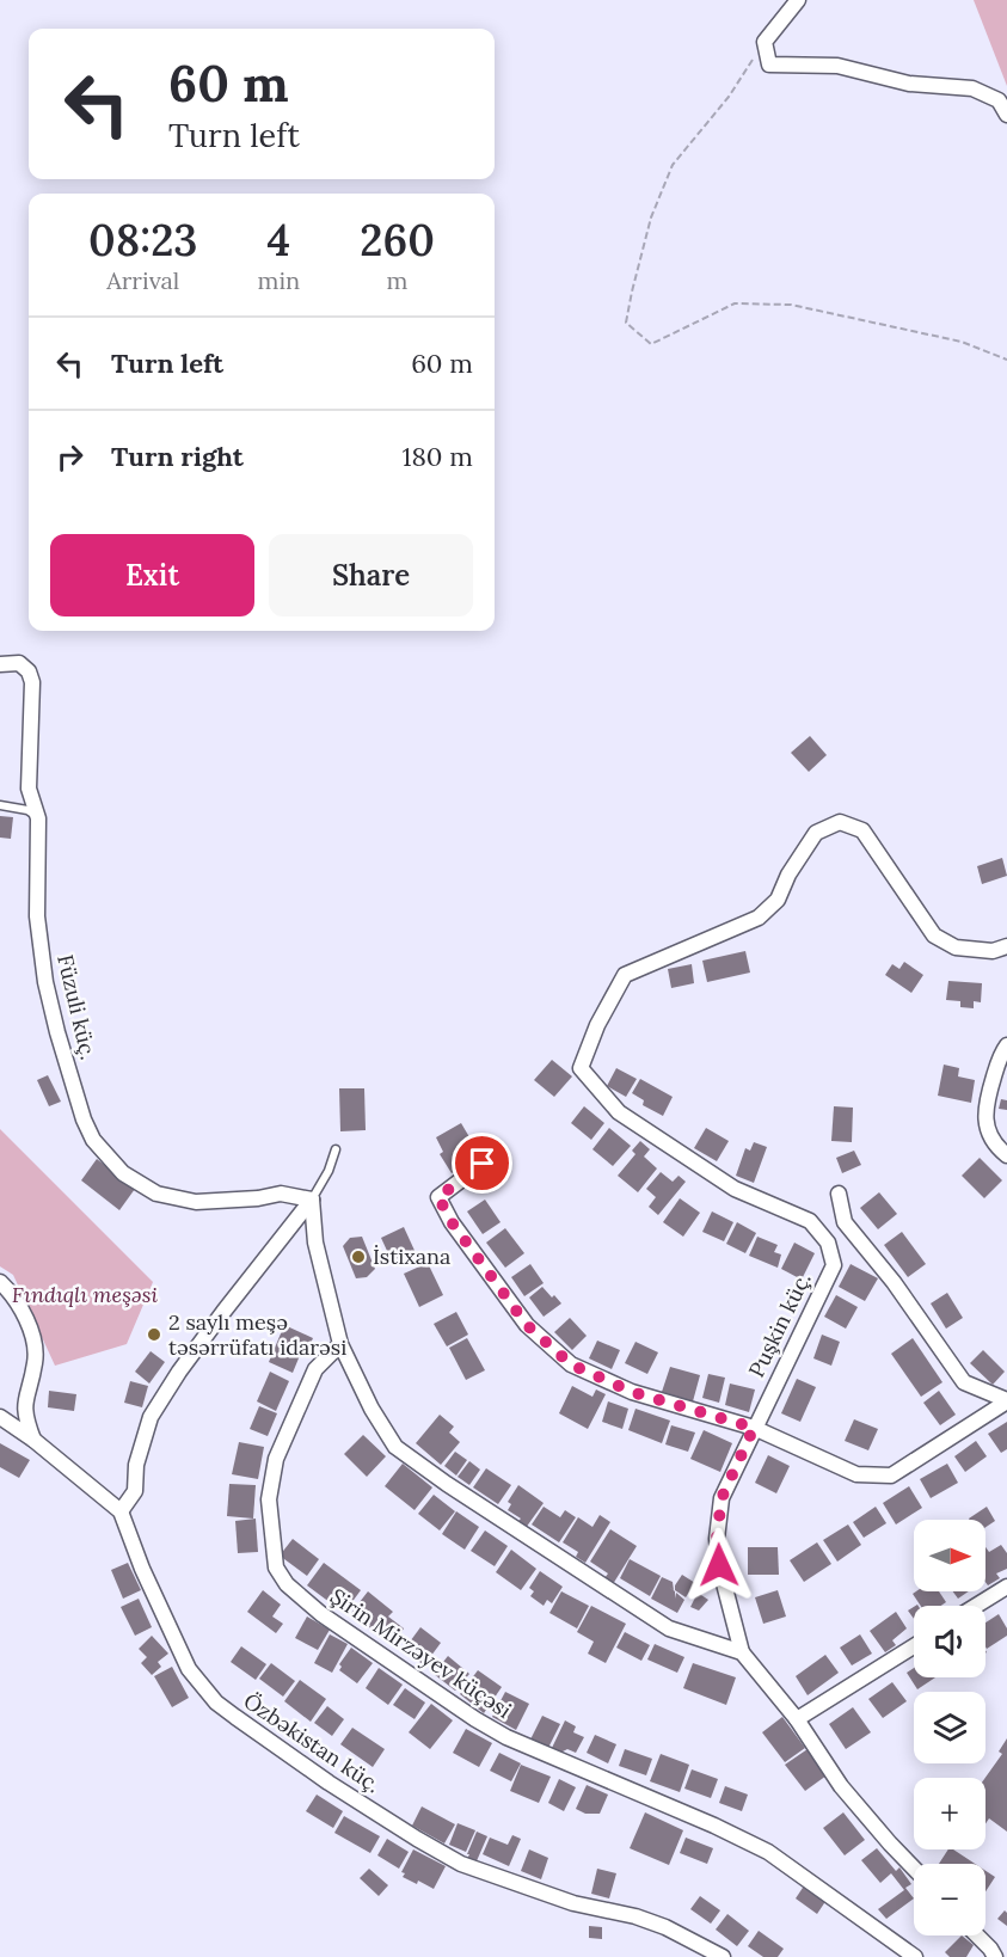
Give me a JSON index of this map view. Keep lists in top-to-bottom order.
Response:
{
  "streets": {
    "street": [
      "Füzuli küç.",
      "Puşkin küç.",
      "Şirin Mirzəyev küçəsi",
      "Özbəkistan küç."
    ]
  },
  "parks": ["Fındıqlı meşəsi"],
  "places": ["İstixana", "2 saylı meşə təsərrüfatı idarəsi"],
  "north": "right",
  "page": {
    "turn": ["60 m", "Turn left"],
    "eta": [
      "08:23",
      "Arrival",
      "4",
      "min",
      "260",
      "m"
    ],
    "list": [
      {
        "name": "Turn left",
        "value": "60 m"
      },
      {
        "name": "Turn right",
        "value": "180 m"
      }
    ],
    "buttons": ["Exit", "Share"],
    "map_buttons": ["+", "−"]
  }
}
